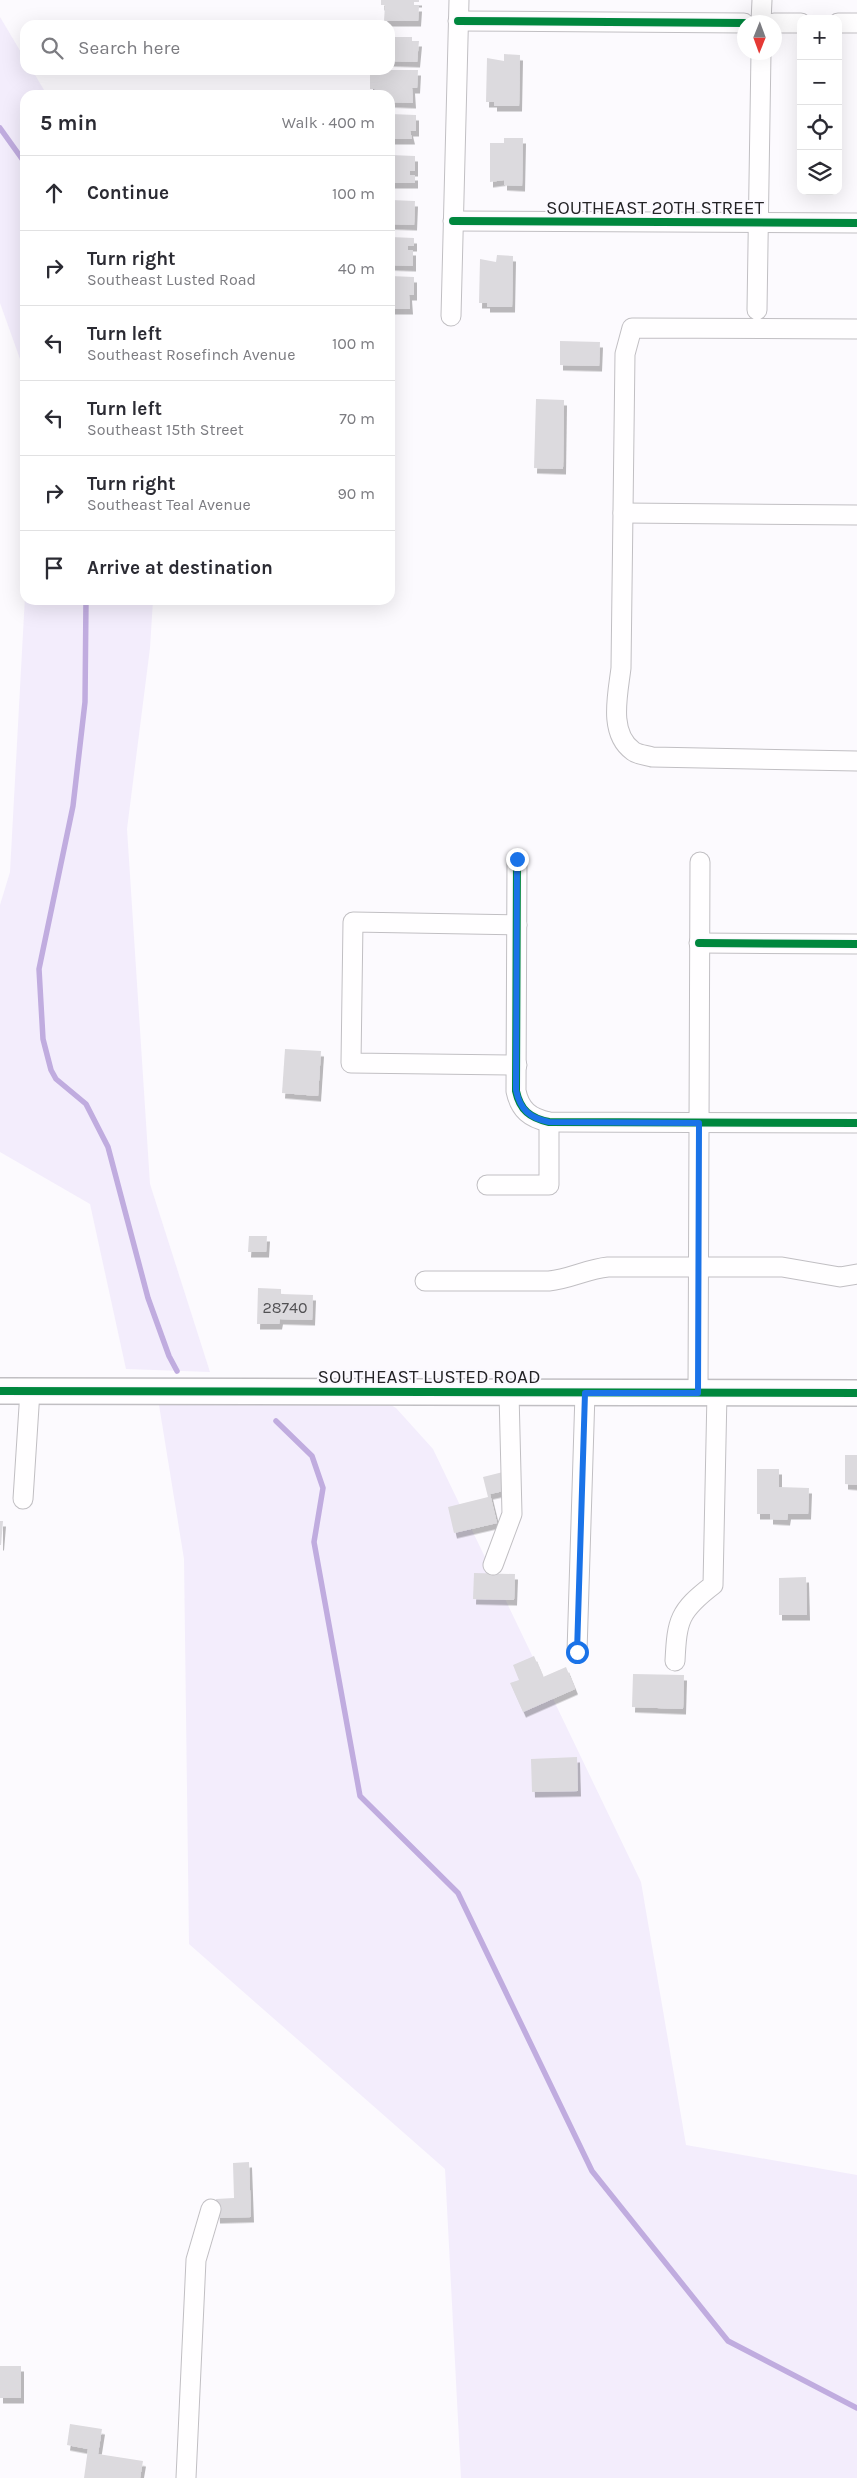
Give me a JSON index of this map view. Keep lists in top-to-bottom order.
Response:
{
  "streets": {
    "main road": ["SOUTHEAST LUSTED ROAD"],
    "street": ["SOUTHEAST 20TH STREET"]
  },
  "house_numbers": ["28740"],
  "north": "bottom",
  "page": {
    "map_buttons": ["+", "−"],
    "search": "Search here",
    "heading": ["5 min", "Walk · 400 m"],
    "list": [
      ["Continue", "100 m"],
      ["Turn right", "Southeast Lusted Road", "40 m"],
      ["Turn left", "Southeast Rosefinch Avenue", "100 m"],
      ["Turn left", "Southeast 15th Street", "70 m"],
      ["Turn right", "Southeast Teal Avenue", "90 m"],
      "Arrive at destination"
    ]
  }
}
